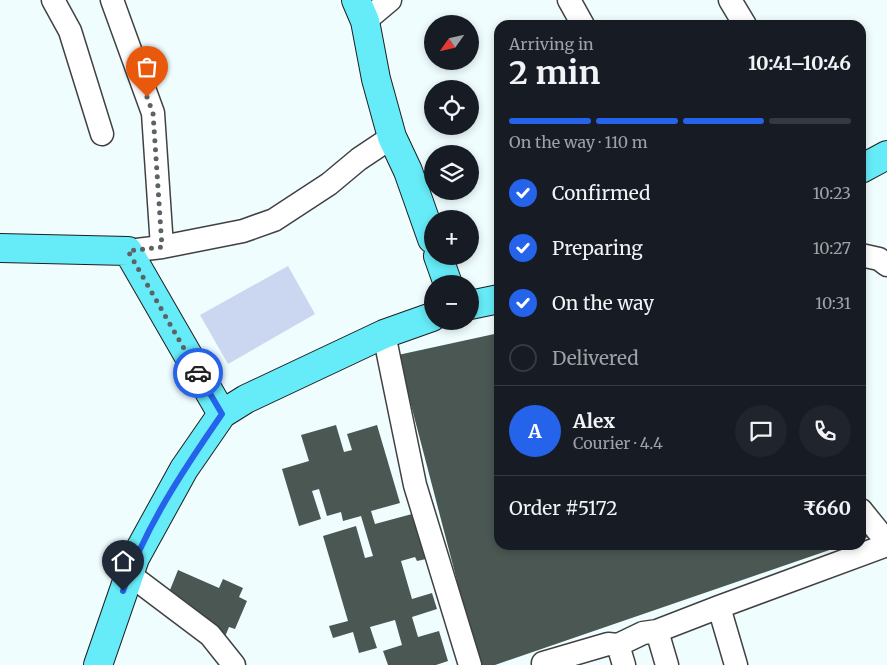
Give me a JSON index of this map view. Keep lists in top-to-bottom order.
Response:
{
  "north": "bottom left",
  "page": {
    "map_buttons": ["+", "−"],
    "heading": ["2 min", "Arriving in", "10:41–10:46"],
    "panel": [
      "Alex",
      "Courier · 4.4",
      "Order #5172",
      "₹660"
    ],
    "bar": "On the way · 110 m",
    "list": [
      ["Confirmed", "10:23"],
      ["Preparing", "10:27"],
      ["On the way", "10:31"],
      "Delivered"
    ],
    "round": "A"
  }
}
